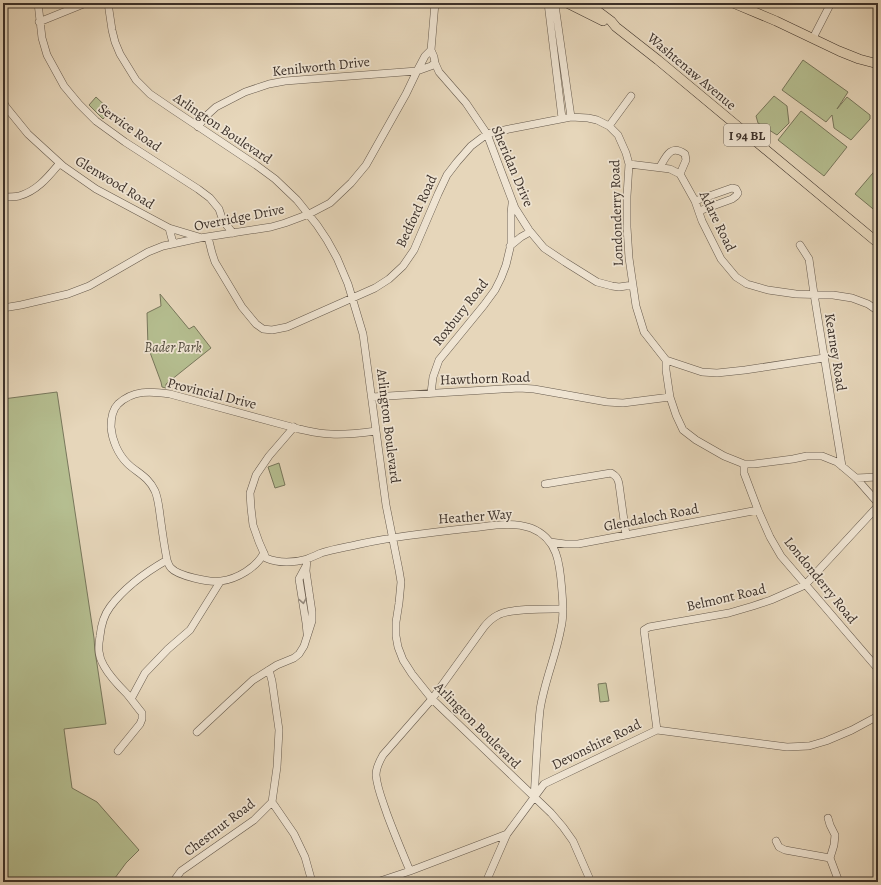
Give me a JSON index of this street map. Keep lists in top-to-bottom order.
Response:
{
  "streets": {
    "main road": ["Washtenaw Avenue", "I 94 BL"],
    "street": [
      "Kenilworth Drive",
      "Service Road",
      "Arlington Boulevard",
      "Sheridan Drive",
      "Glenwood Road",
      "Bedford Road",
      "Londonderry Road",
      "Overridge Drive",
      "Adare Road",
      "Roxbury Road",
      "Kearney Road",
      "Hawthorn Road",
      "Provincial Drive",
      "Heather Way",
      "Glendaloch Road",
      "Belmont Road",
      "Devonshire Road",
      "Chestnut Road"
    ]
  },
  "crossings": [
    ["Kenilworth Drive", "Arlington Boulevard"],
    ["Kenilworth Drive", "Sheridan Drive"],
    ["Kenilworth Drive", "Overridge Drive"],
    ["Service Road", "Overridge Drive"],
    ["Arlington Boulevard", "Bedford Road"],
    ["Arlington Boulevard", "Overridge Drive"],
    ["Arlington Boulevard", "Hawthorn Road"],
    ["Arlington Boulevard", "Provincial Drive"],
    ["Arlington Boulevard", "Heather Way"],
    ["Arlington Boulevard", "Devonshire Road"],
    ["Sheridan Drive", "Bedford Road"],
    ["Sheridan Drive", "Londonderry Road"],
    ["Sheridan Drive", "Overridge Drive"],
    ["Sheridan Drive", "Roxbury Road"],
    ["Glenwood Road", "Bedford Road"],
    ["Glenwood Road", "Overridge Drive"],
    ["Bedford Road", "Londonderry Road"],
    ["Bedford Road", "Overridge Drive"],
    ["Londonderry Road", "Glendaloch Road"],
    ["Londonderry Road", "Belmont Road"],
    ["Adare Road", "Kearney Road"],
    ["Roxbury Road", "Hawthorn Road"],
    ["Heather Way", "Glendaloch Road"],
    ["Heather Way", "Devonshire Road"],
    ["Belmont Road", "Devonshire Road"]
  ],
  "parks": ["Bader Park"]
}
